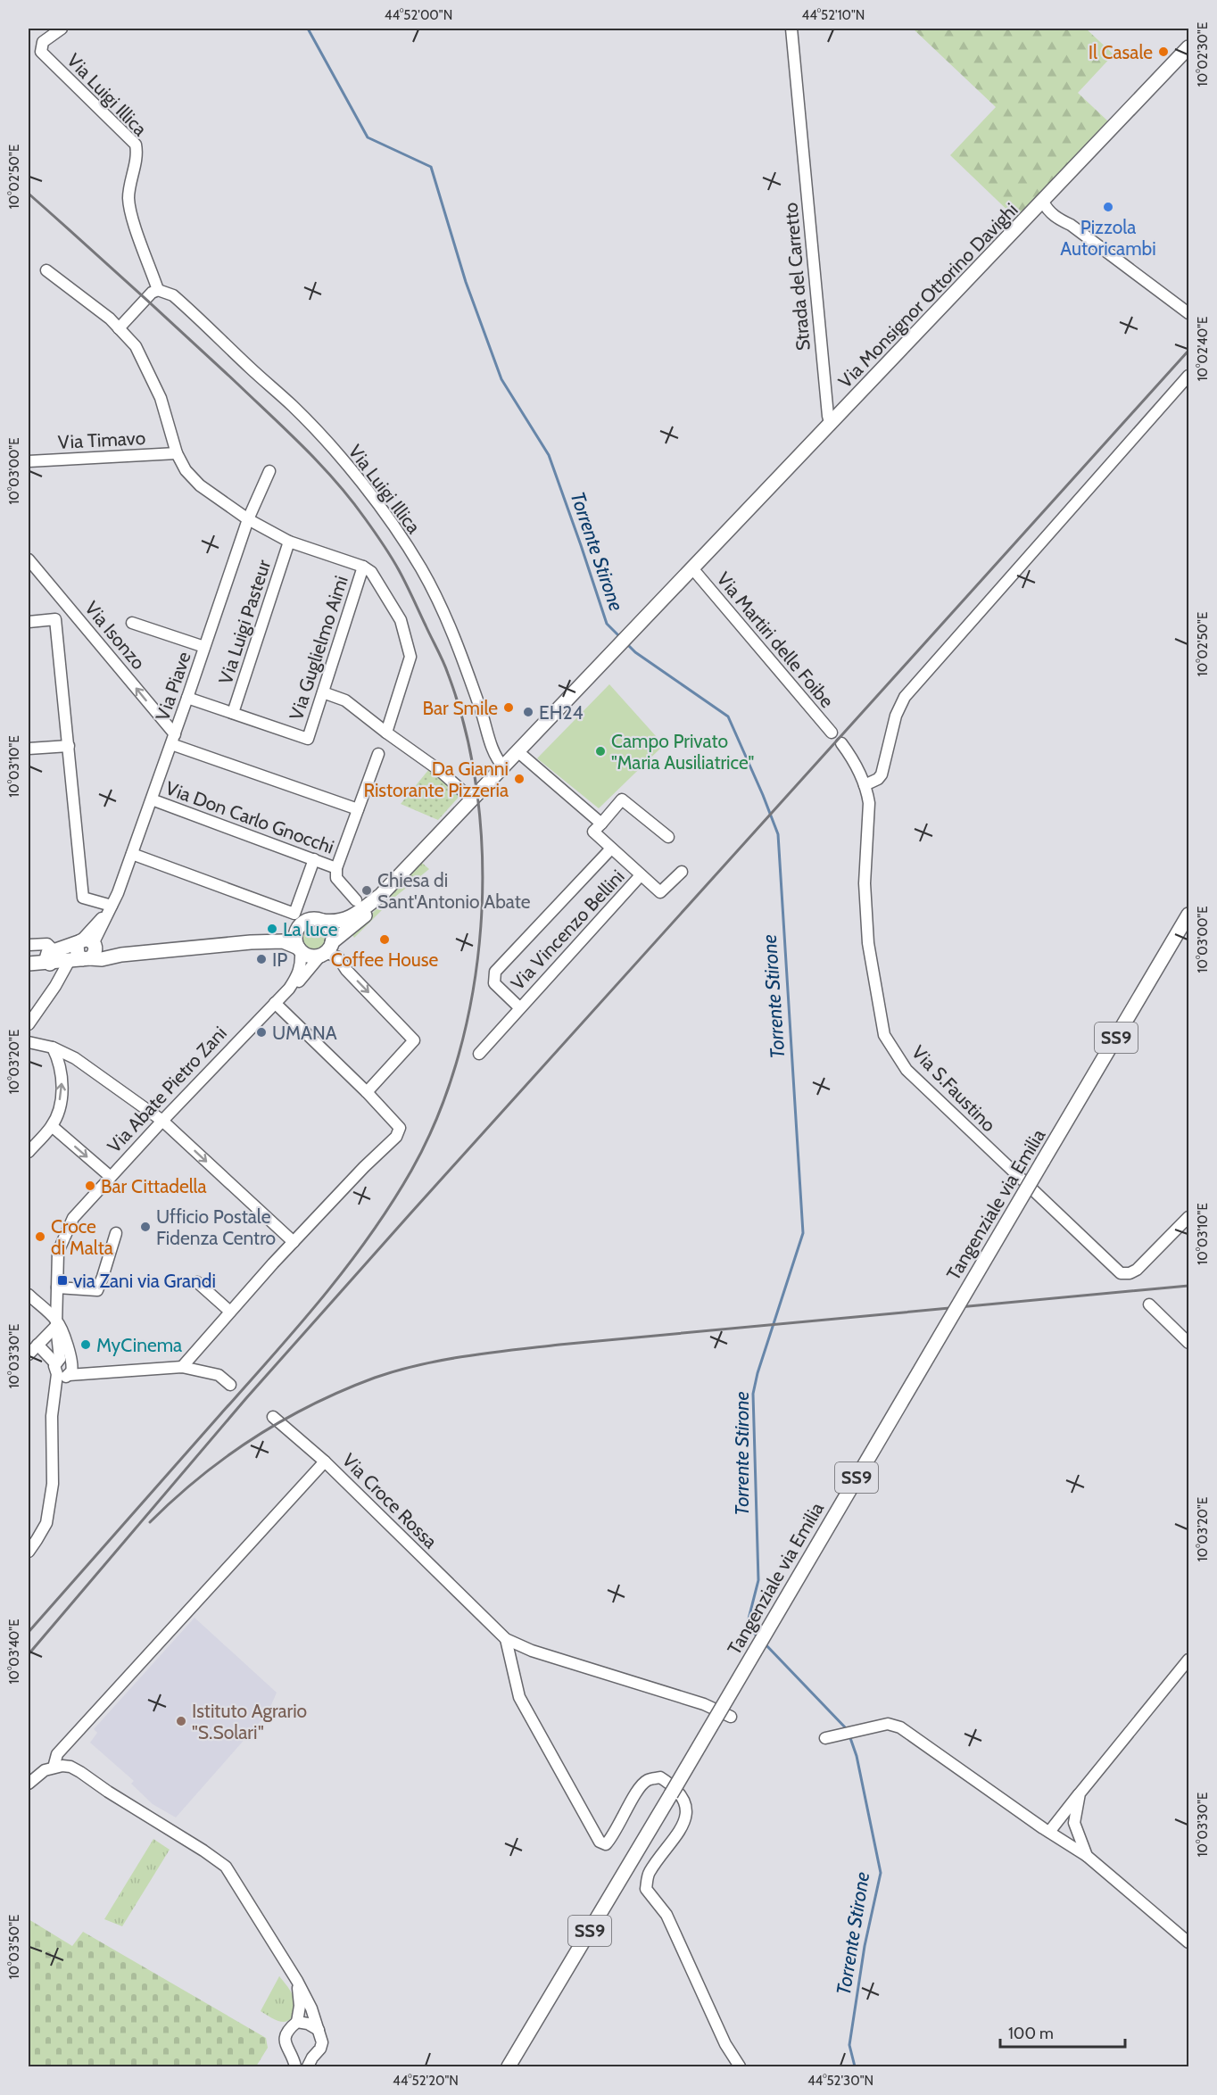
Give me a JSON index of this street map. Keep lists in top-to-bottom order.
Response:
{
  "streets": {
    "main road": [
      "Via Monsignor Ottorino Davighi",
      "SS9",
      "Via Abate Pietro Zani",
      "Tangenziale via Emilia"
    ],
    "street": [
      "Via Luigi Illica",
      "Strada del Carretto",
      "Via Timavo",
      "Via Luigi Pasteur",
      "Via Isonzo",
      "Via Martiri delle Foibe",
      "Via Guglielmo Aimi",
      "Via Piave",
      "Via Don Carlo Gnocchi",
      "Via Vincenzo Bellini",
      "Via S.Faustino",
      "Via Croce Rossa"
    ]
  },
  "crossings": [
    ["Via Luigi Illica", "Via Abate Pietro Zani"],
    ["Strada del Carretto", "Via Monsignor Ottorino Davighi"],
    ["Via Monsignor Ottorino Davighi", "Via Martiri delle Foibe"],
    ["Via Monsignor Ottorino Davighi", "Via Abate Pietro Zani"],
    ["Via Luigi Pasteur", "Via Guglielmo Aimi"],
    ["Via Isonzo", "Via Piave"],
    ["Via Piave", "Via Don Carlo Gnocchi"]
  ],
  "one_way": ["Via Isonzo"],
  "water": ["Torrente Stirone"],
  "places": {
    "other": [
      "Il Casale",
      "Pizzola Autoricambi",
      "Bar Smile",
      "EH24",
      "Campo Privato \"Maria Ausiliatrice\"",
      "Da Gianni Ristorante Pizzeria",
      "Chiesa di Sant'Antonio Abate",
      "La luce",
      "Coffee House",
      "IP",
      "UMANA",
      "Bar Cittadella",
      "Ufficio Postale Fidenza Centro",
      "Croce di Malta",
      "MyCinema",
      "Istituto Agrario \"S.Solari\""
    ],
    "transit": ["via Zani via Grandi"]
  },
  "scale_bar": "100 m",
  "coordinates": [
    "44°52'00\"N",
    "44°52'10\"N",
    "10°02'30\"E",
    "10°02'50\"E",
    "10°02'40\"E",
    "10°03'00\"E",
    "10°03'10\"E",
    "10°03'20\"E",
    "10°03'30\"E",
    "10°03'40\"E",
    "10°03'50\"E",
    "44°52'20\"N",
    "44°52'30\"N"
  ]
}
